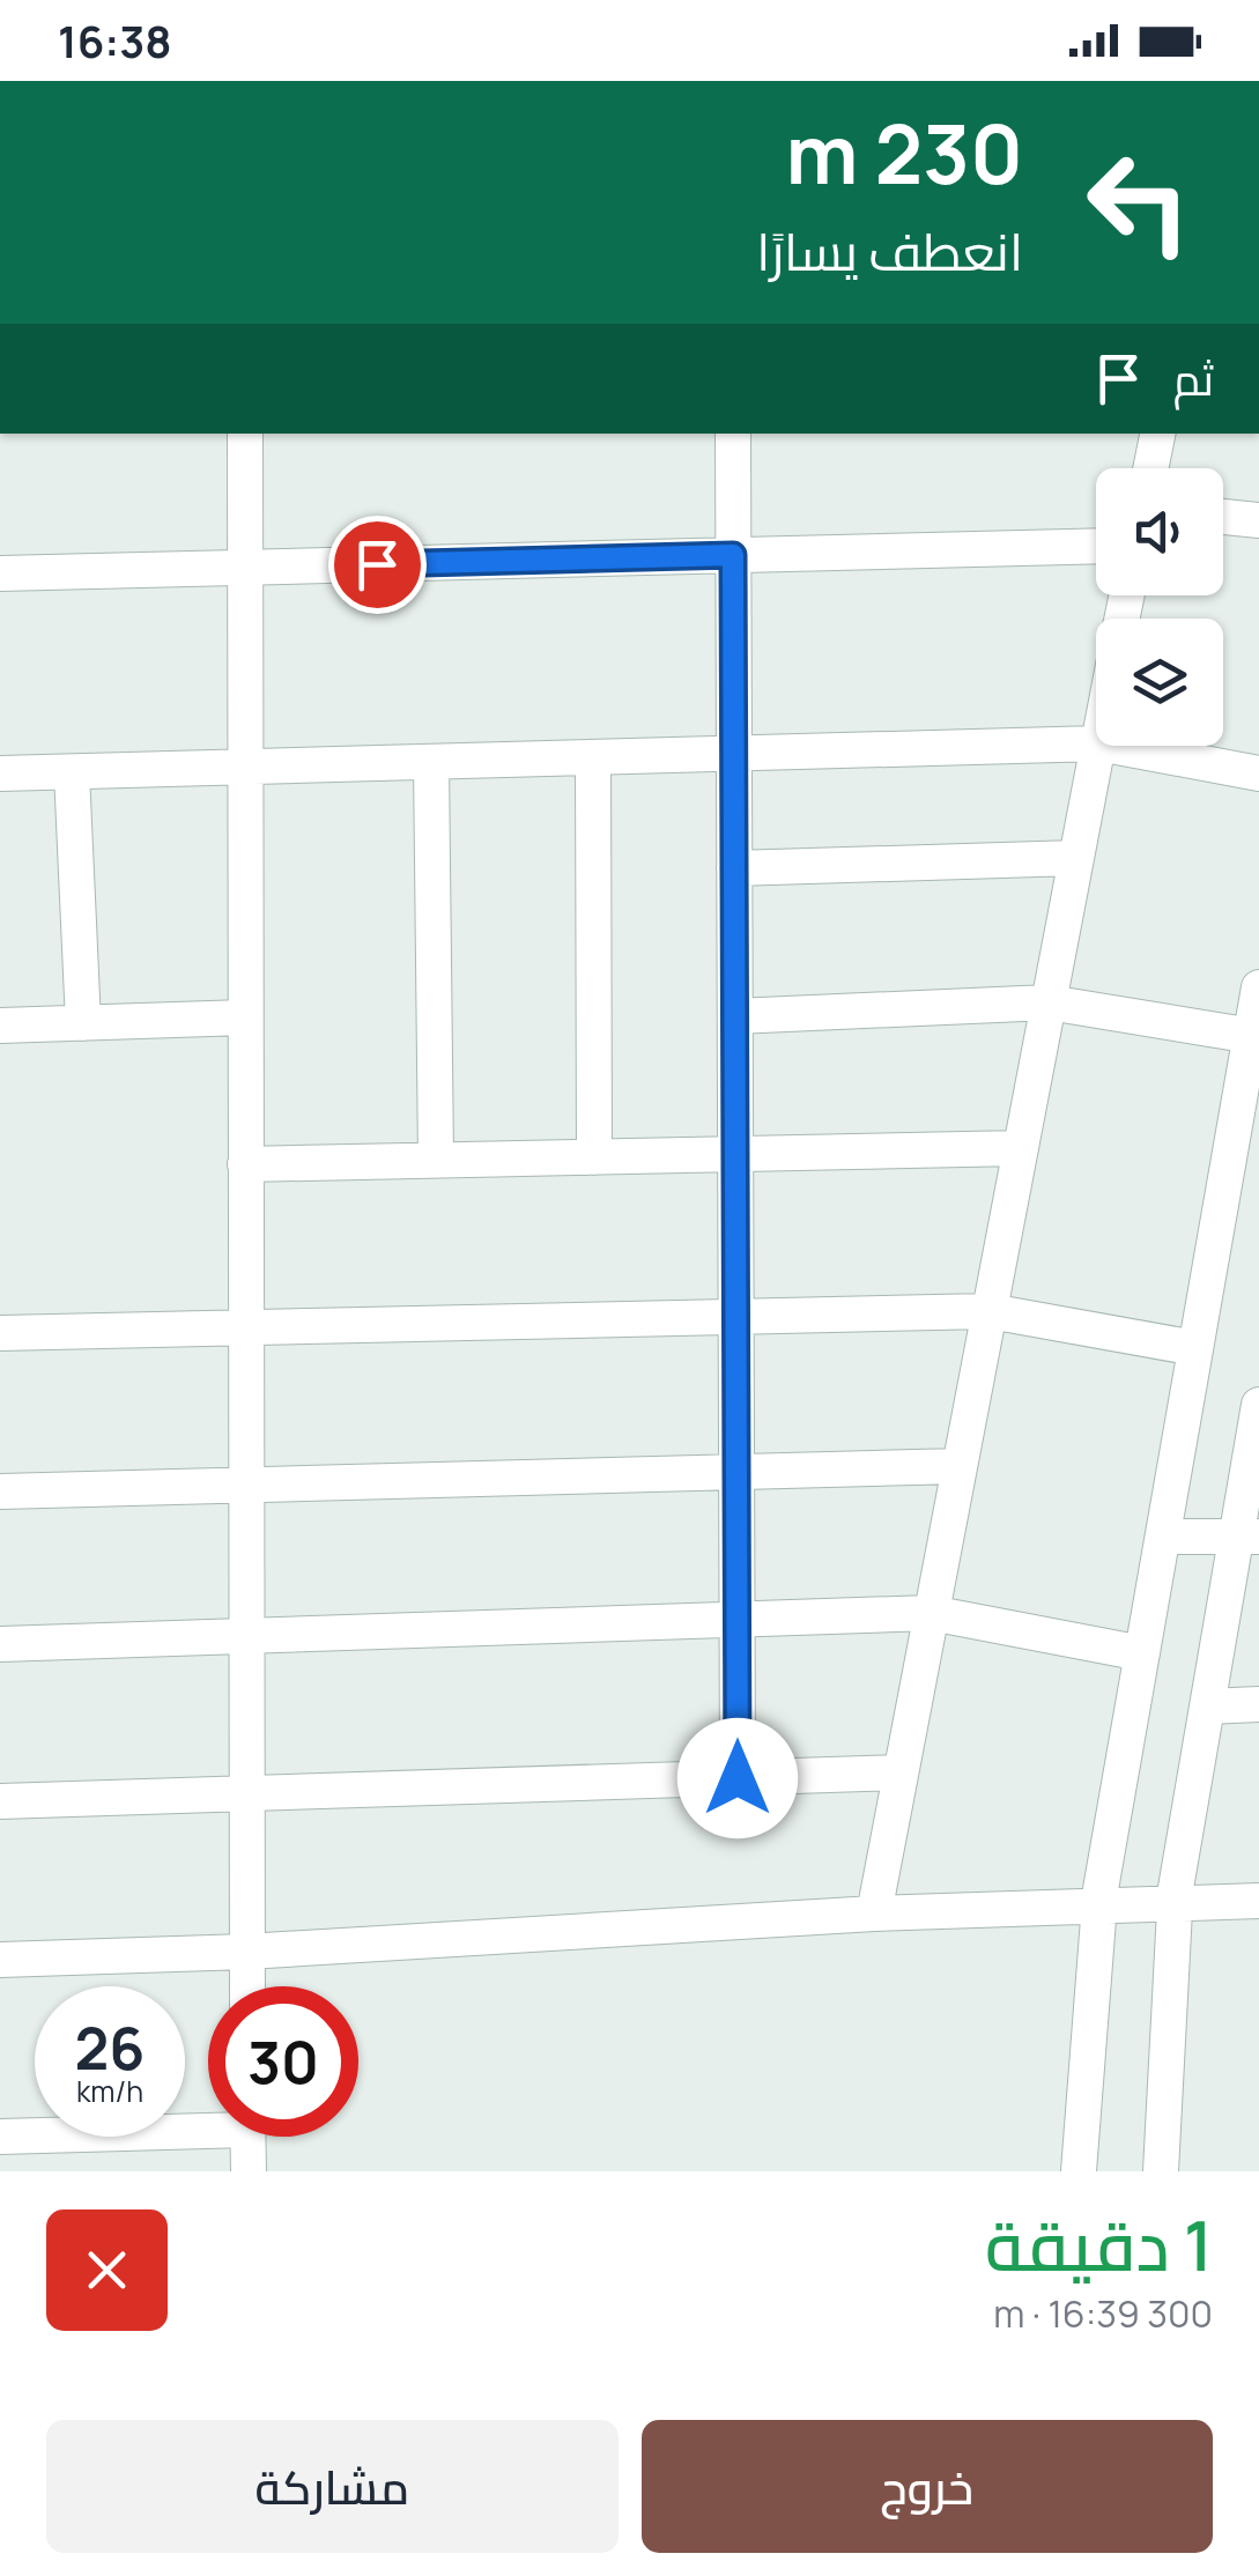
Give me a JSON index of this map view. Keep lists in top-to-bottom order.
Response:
{
  "page": {
    "status": "16:38",
    "turn": ["230 m", "انعطف يسارًا"],
    "then": "ثم",
    "speed": "26 km/h",
    "limit": "30",
    "heading": ["1 دقيقة", "300 m · 16:39"],
    "buttons": ["خروج", "مشاركة"]
  }
}
